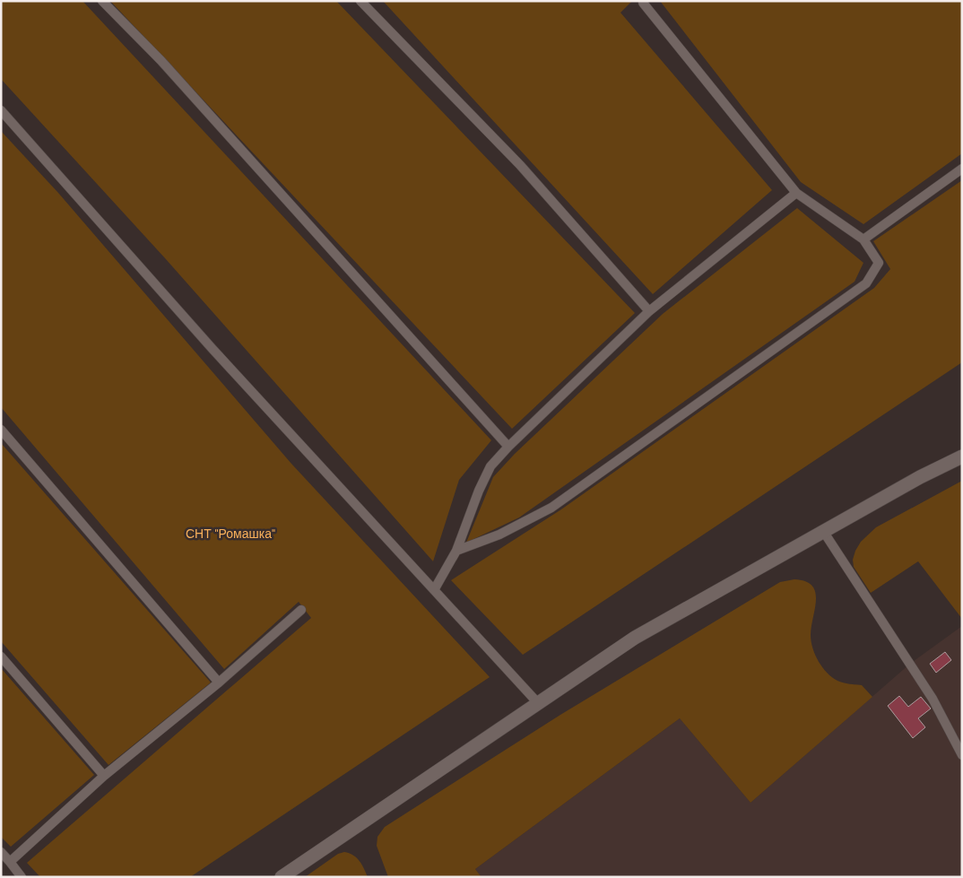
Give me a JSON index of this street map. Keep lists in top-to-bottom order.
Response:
{
  "parks": ["СНТ \"Ромашка\""]
}
